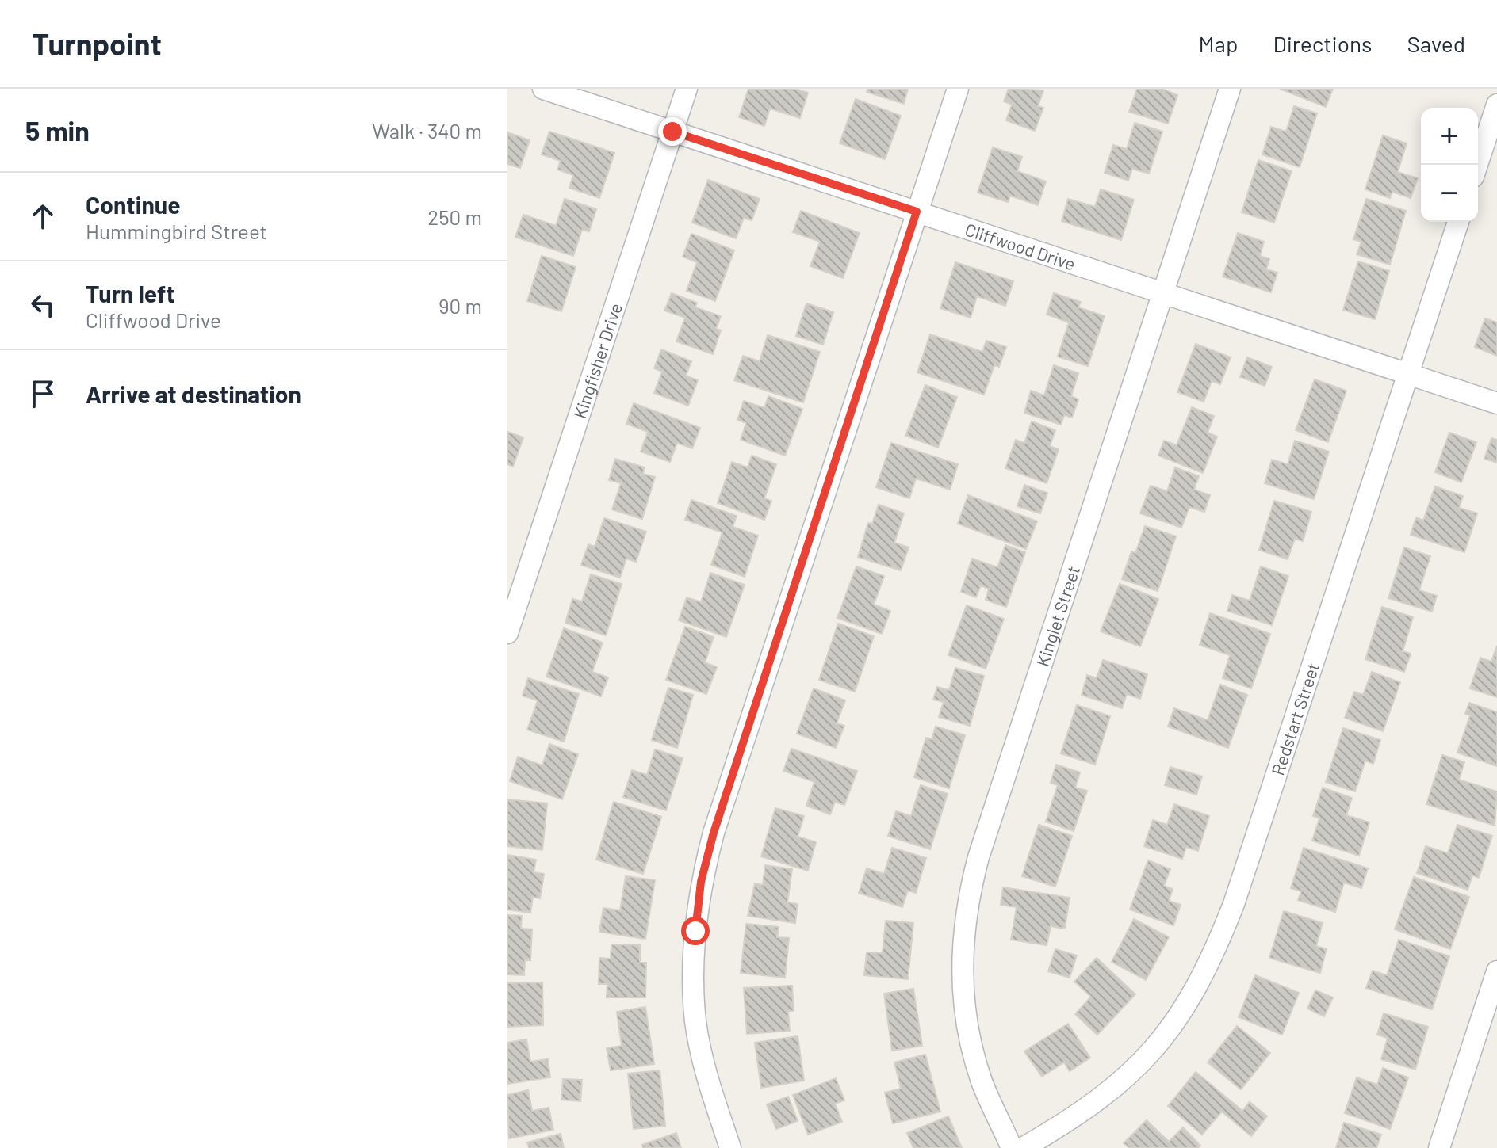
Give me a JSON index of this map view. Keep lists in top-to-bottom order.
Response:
{
  "streets": {
    "street": [
      "Cliffwood Drive",
      "Kingfisher Drive",
      "Kinglet Street",
      "Redstart Street"
    ]
  },
  "crossings": [
    ["Cliffwood Drive", "Kingfisher Drive"],
    ["Cliffwood Drive", "Kinglet Street"],
    ["Cliffwood Drive", "Redstart Street"]
  ],
  "page": {
    "header": "Turnpoint",
    "nav": ["Map", "Directions", "Saved"],
    "heading": ["5 min", "Walk · 340 m"],
    "map_buttons": ["+", "−"],
    "list": [
      ["Continue", "Hummingbird Street", "250 m"],
      ["Turn left", "Cliffwood Drive", "90 m"],
      "Arrive at destination"
    ]
  }
}
